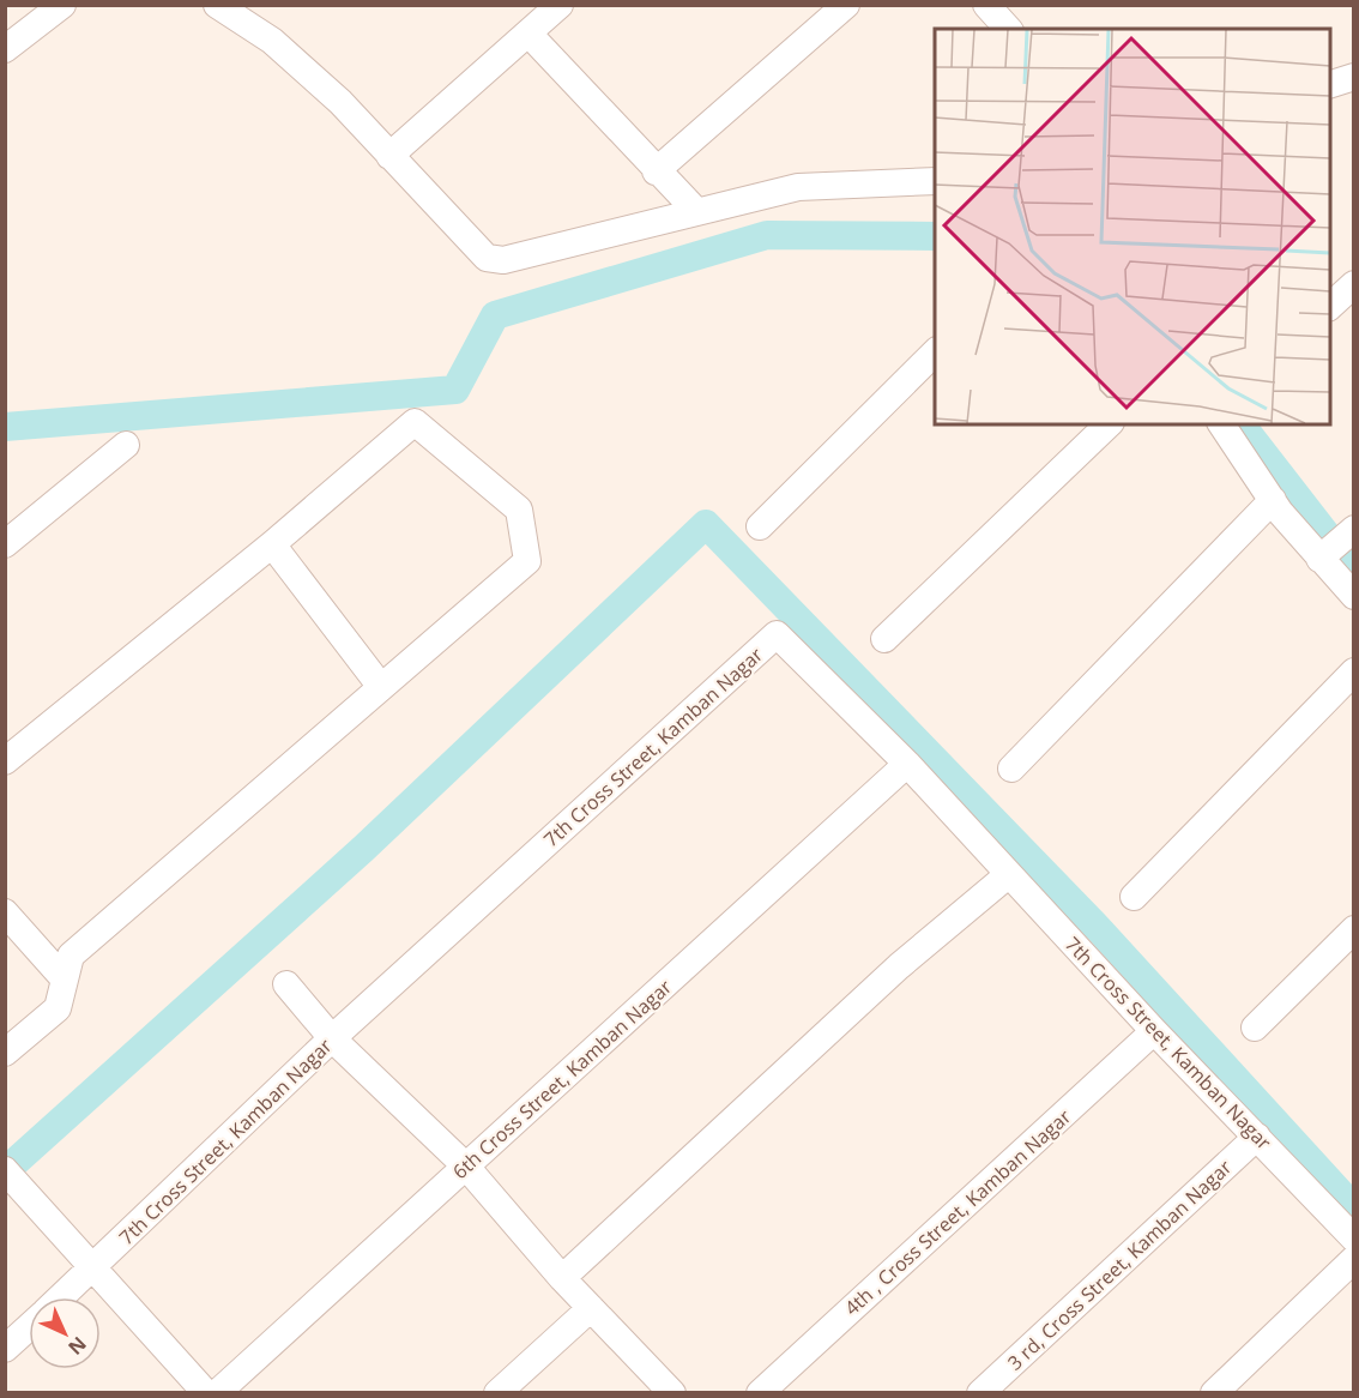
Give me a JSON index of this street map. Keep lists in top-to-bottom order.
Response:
{
  "streets": {
    "street": [
      "7th Cross Street, Kamban Nagar",
      "6th Cross Street, Kamban Nagar",
      "4th , Cross Street, Kamban Nagar",
      "3 rd, Cross Street, Kamban Nagar"
    ]
  },
  "crossings": [
    ["7th Cross Street, Kamban Nagar", "6th Cross Street, Kamban Nagar"],
    ["7th Cross Street, Kamban Nagar", "4th , Cross Street, Kamban Nagar"],
    ["7th Cross Street, Kamban Nagar", "3 rd, Cross Street, Kamban Nagar"]
  ],
  "north": "bottom right"
}
